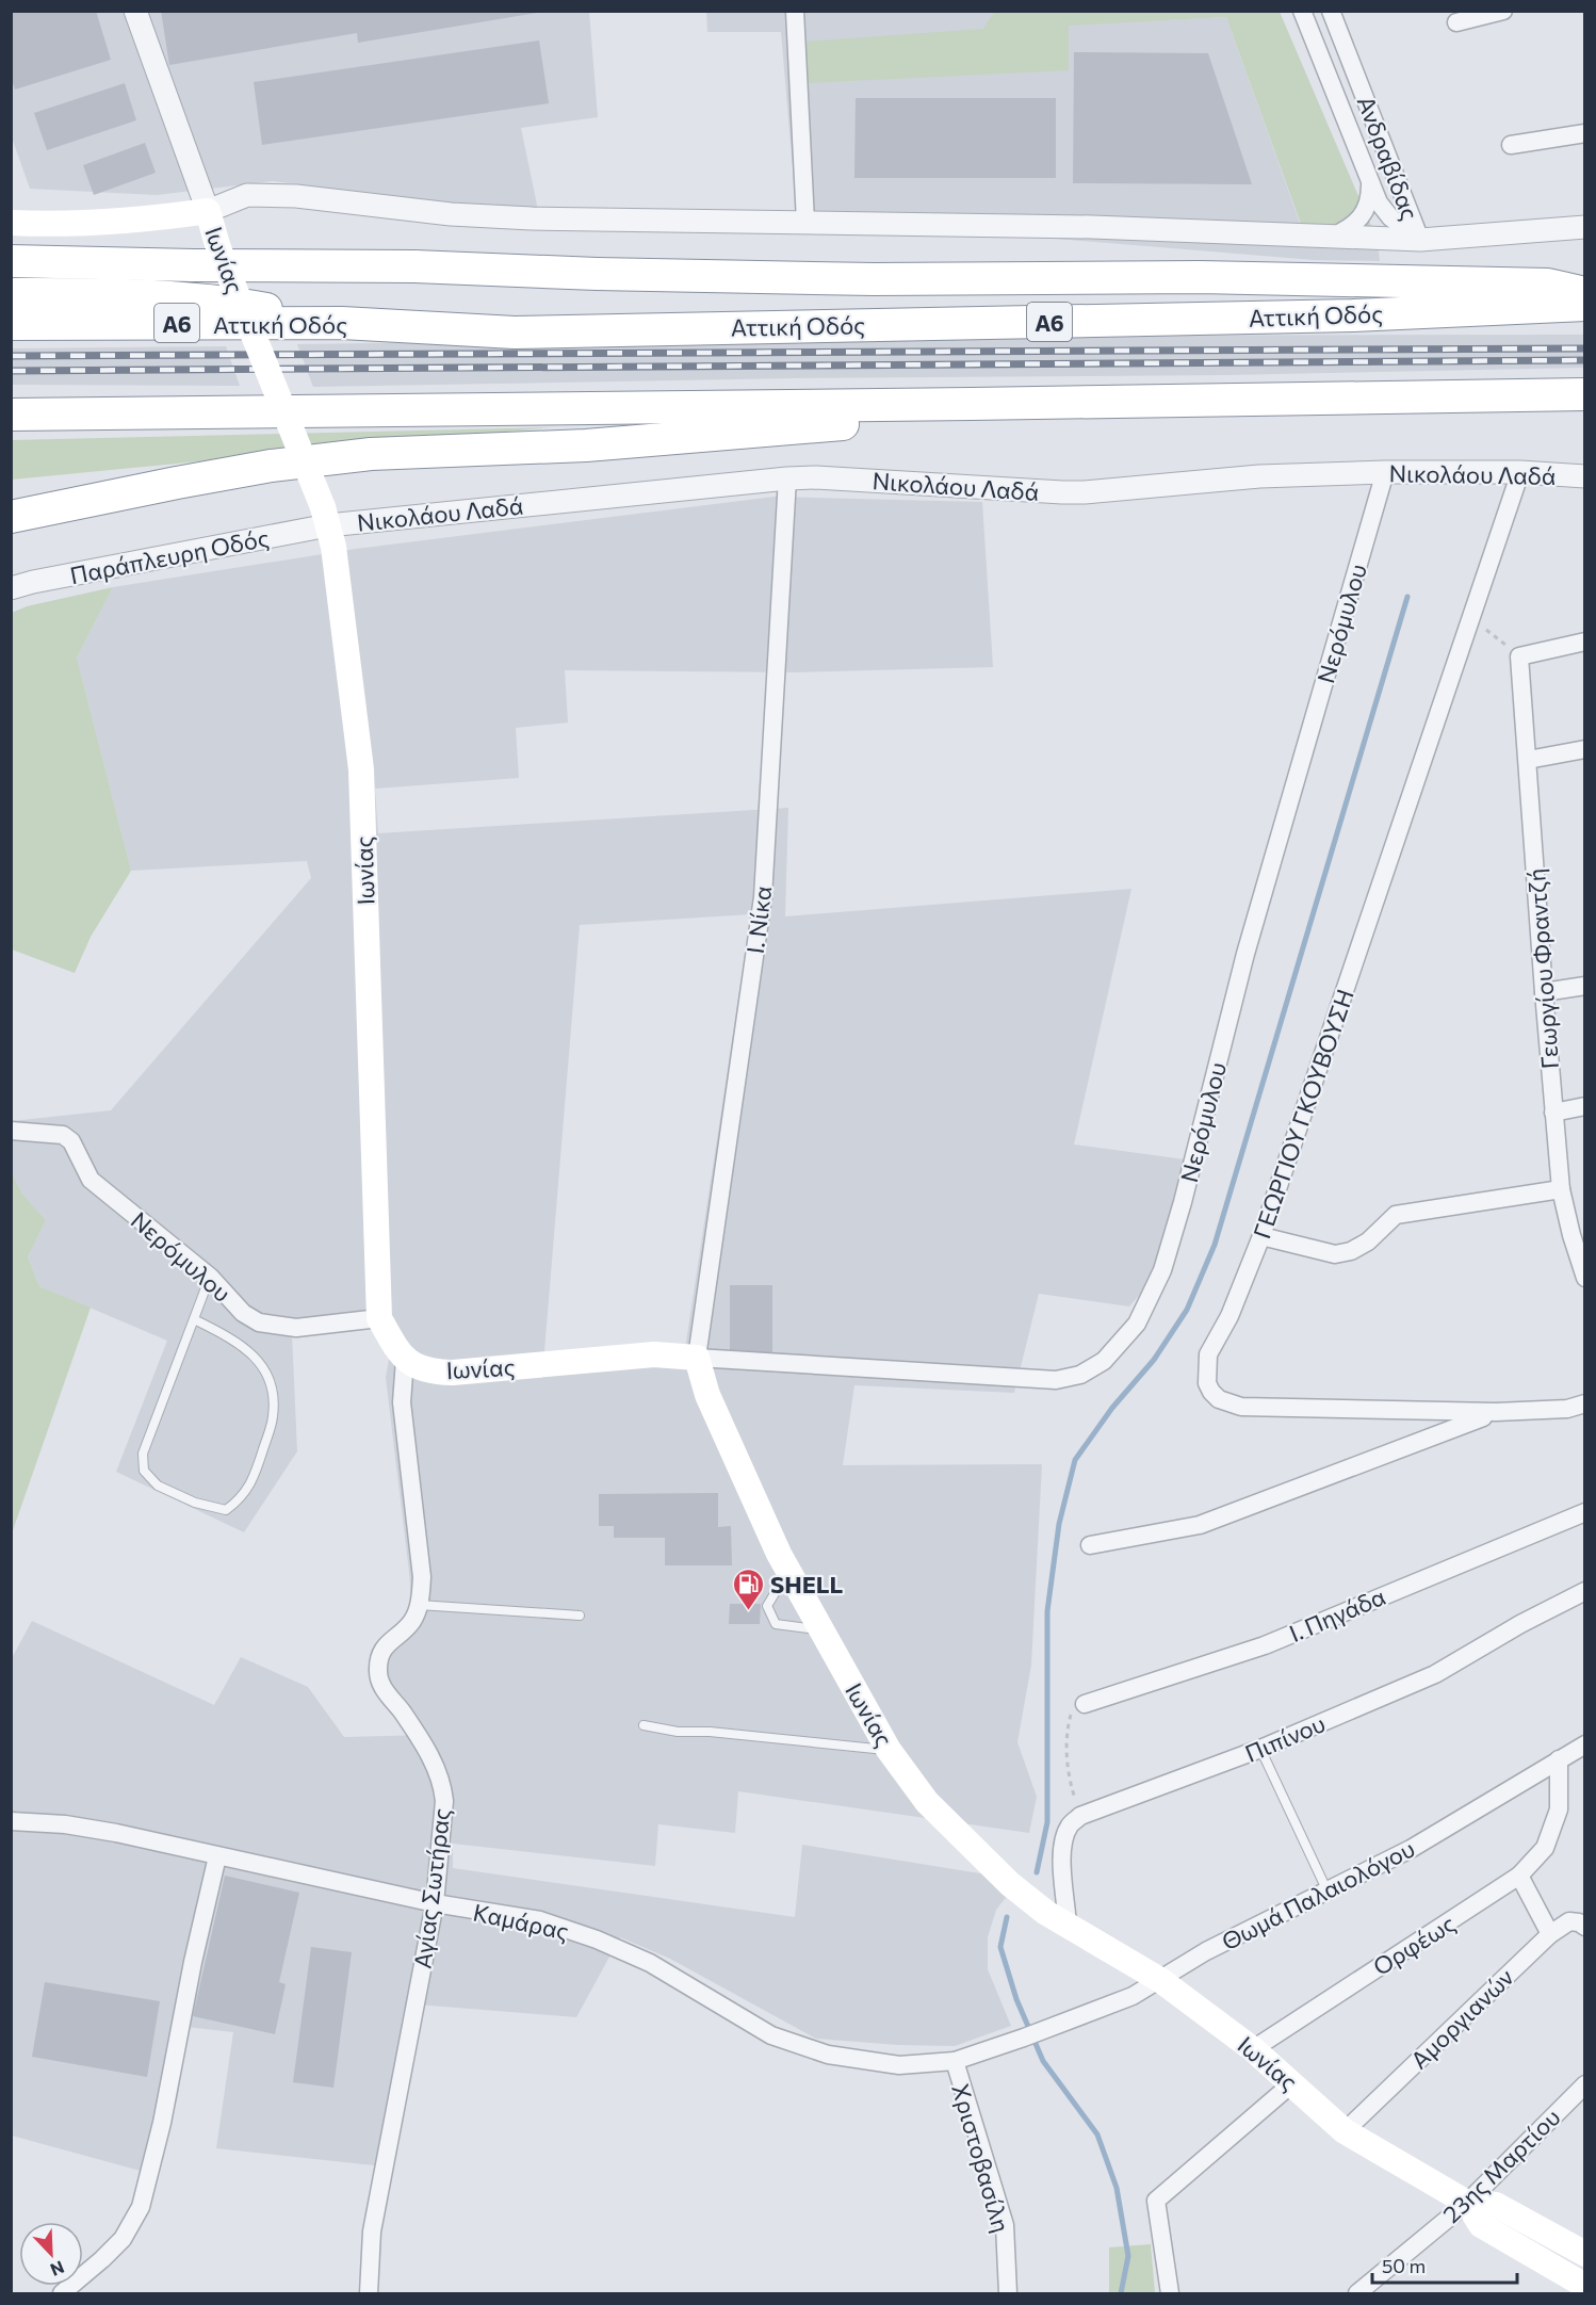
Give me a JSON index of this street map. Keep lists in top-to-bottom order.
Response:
{
  "streets": {
    "highway": ["Αττική Οδός", "Α6"],
    "main road": ["Ιωνίας"],
    "street": [
      "Ανδραβίδας",
      "Νικολάου Λαδά",
      "Παράπλευρη Οδός",
      "Νερόμυλου",
      "Ι. Νίκα",
      "Γεωργίου Φραντζή",
      "ΓΕΩΡΓΙΟΥ ΓΚΟΥΒΟΥΣΗ",
      "Ι. Πηγάδα",
      "Πιπίνου",
      "Αγίας Σωτήρας",
      "Θωμά Παλαιολόγου",
      "Καμάρας",
      "Ορφέως",
      "Αμοργιανών",
      "Χριστοβασίλη",
      "23ης Μαρτίου"
    ]
  },
  "crossings": [
    ["Ιωνίας", "Νικολάου Λαδά"],
    ["Ιωνίας", "Παράπλευρη Οδός"],
    ["Ιωνίας", "Νερόμυλου"],
    ["Ιωνίας", "Ι. Νίκα"],
    ["Ιωνίας", "Αγίας Σωτήρας"],
    ["Ιωνίας", "Θωμά Παλαιολόγου"],
    ["Ιωνίας", "Ορφέως"],
    ["Ιωνίας", "Αμοργιανών"],
    ["Ιωνίας", "23ης Μαρτίου"],
    ["Νικολάου Λαδά", "Παράπλευρη Οδός"],
    ["Νικολάου Λαδά", "Νερόμυλου"],
    ["Νικολάου Λαδά", "Ι. Νίκα"],
    ["Νικολάου Λαδά", "ΓΕΩΡΓΙΟΥ ΓΚΟΥΒΟΥΣΗ"],
    ["Νερόμυλου", "Ι. Νίκα"],
    ["Αγίας Σωτήρας", "Καμάρας"],
    ["Θωμά Παλαιολόγου", "Καμάρας"],
    ["Θωμά Παλαιολόγου", "Ορφέως"],
    ["Καμάρας", "Χριστοβασίλη"]
  ],
  "places": {
    "fuel station": ["SHELL"]
  },
  "scale_bar": "50 m",
  "north": "bottom right"
}
